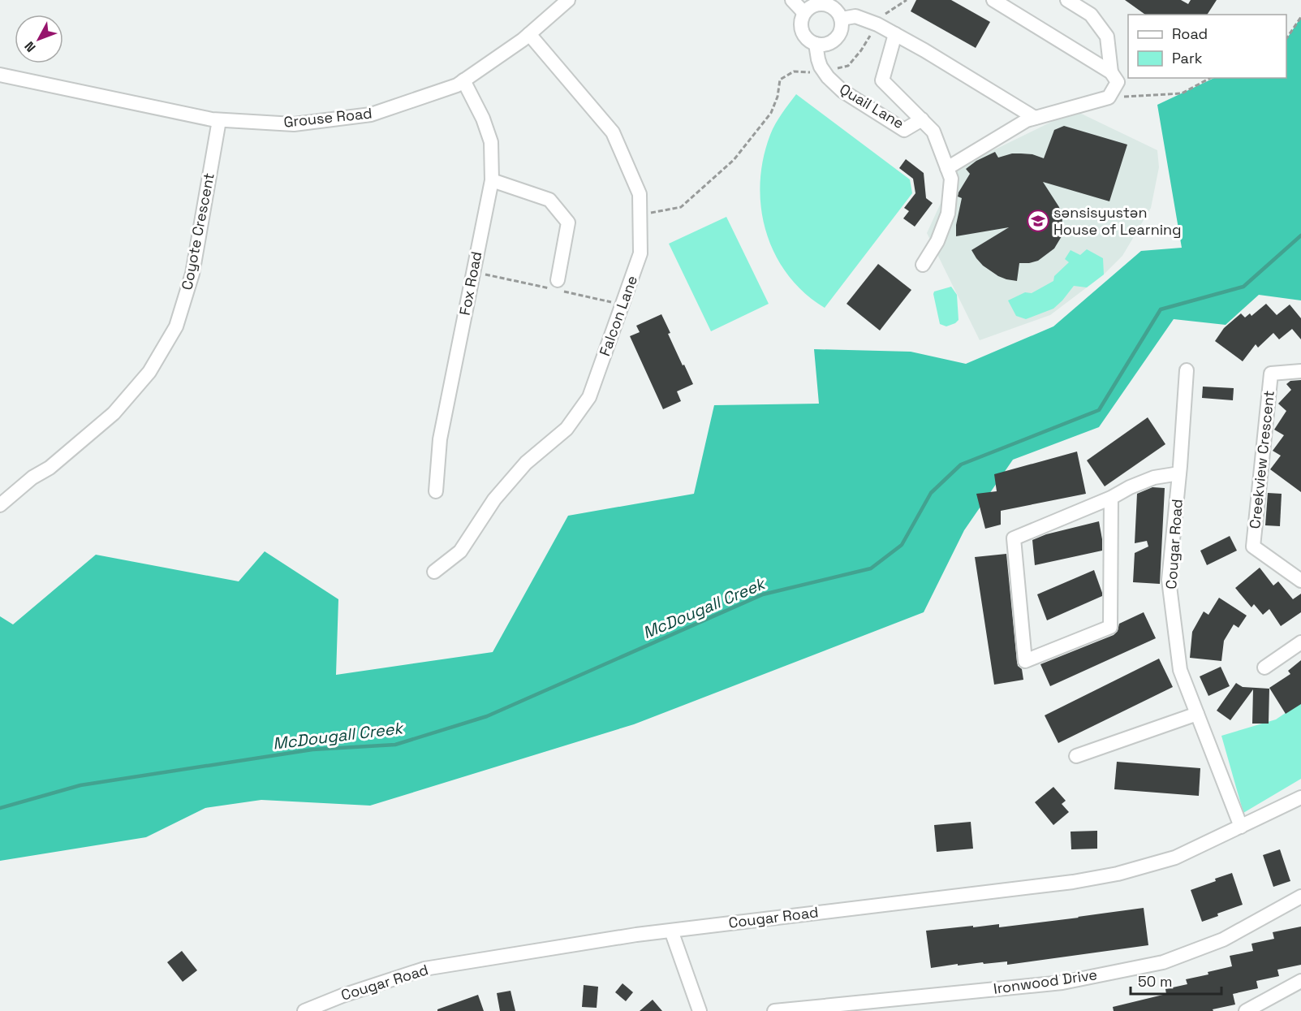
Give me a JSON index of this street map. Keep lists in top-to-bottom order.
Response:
{
  "streets": {
    "street": [
      "Quail Lane",
      "Grouse Road",
      "Coyote Crescent",
      "Fox Road",
      "Falcon Lane",
      "Creekview Crescent",
      "Cougar Road",
      "Ironwood Drive"
    ]
  },
  "crossings": [
    ["Grouse Road", "Coyote Crescent"],
    ["Grouse Road", "Fox Road"],
    ["Grouse Road", "Falcon Lane"]
  ],
  "water": ["McDougall Creek"],
  "places": {
    "school or university": ["sənsisyustən House of Learning"]
  },
  "legend": ["Road", "Park"],
  "scale_bar": "50 m",
  "north": "bottom left"
}
